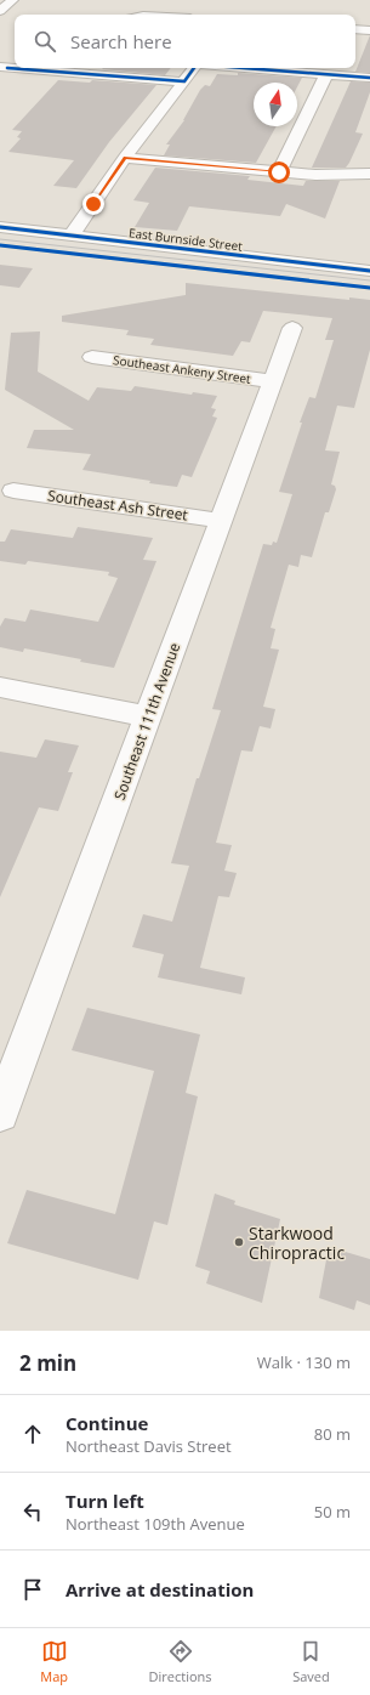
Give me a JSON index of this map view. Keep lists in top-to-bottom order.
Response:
{
  "streets": {
    "street": [
      "East Burnside Street",
      "Southeast Ankeny Street",
      "Southeast Ash Street",
      "Southeast 111th Avenue"
    ]
  },
  "crossings": [
    ["Southeast Ankeny Street", "Southeast 111th Avenue"],
    ["Southeast Ash Street", "Southeast 111th Avenue"]
  ],
  "places": ["Starkwood Chiropractic"],
  "north": "top",
  "page": {
    "search": "Search here",
    "heading": ["2 min", "Walk · 130 m"],
    "list": [
      ["Continue", "Northeast Davis Street", "80 m"],
      ["Turn left", "Northeast 109th Avenue", "50 m"],
      "Arrive at destination"
    ],
    "nav": ["Map", "Directions", "Saved"]
  }
}
